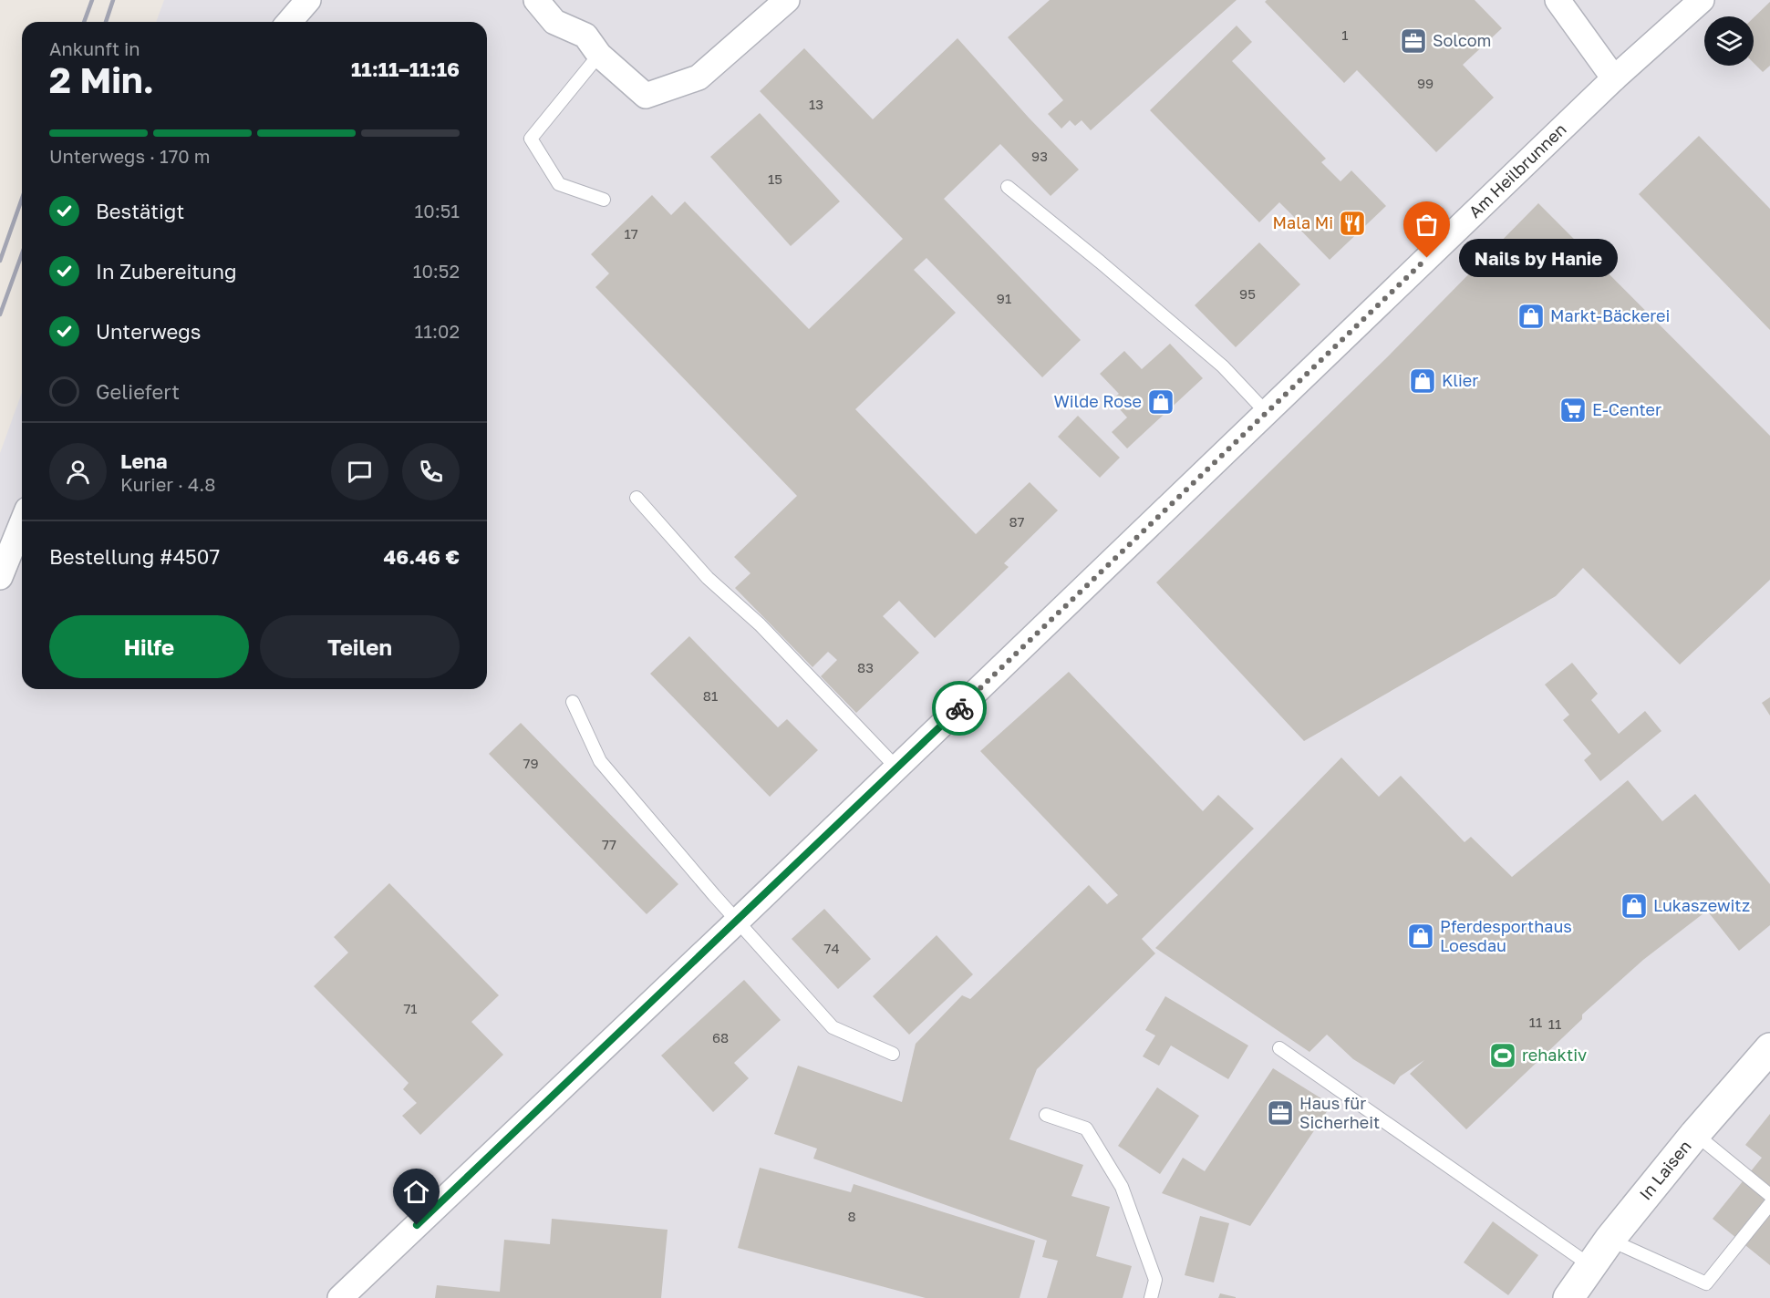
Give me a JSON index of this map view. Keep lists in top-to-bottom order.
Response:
{
  "streets": {
    "street": ["Am Heilbrunnen", "In Laisen"]
  },
  "places": {
    "office": ["Solcom", "Haus für Sicherheit"],
    "restaurant": ["Mala Mi"],
    "other": ["Nails by Hanie"],
    "shop": [
      "Markt-Bäckerei",
      "Klier",
      "Wilde Rose",
      "Lukaszewitz",
      "Pferdesporthaus Loesdau"
    ],
    "supermarket": ["E-Center"],
    "sports": ["rehaktiv"]
  },
  "house_numbers": [
    "1",
    "99",
    "13",
    "93",
    "15",
    "17",
    "95",
    "91",
    "87",
    "83",
    "81",
    "79",
    "77",
    "74",
    "71",
    "11",
    "11",
    "68",
    "8"
  ],
  "page": {
    "heading": ["2 Min.", "Ankunft in", "11:11–11:16"],
    "panel": [
      "Lena",
      "Kurier · 4.8",
      "Bestellung #4507",
      "46.46 €"
    ],
    "bar": "Unterwegs · 170 m",
    "list": [
      ["Bestätigt", "10:51"],
      ["In Zubereitung", "10:52"],
      ["Unterwegs", "11:02"],
      "Geliefert"
    ],
    "bubble": "Nails by Hanie",
    "buttons": ["Hilfe", "Teilen"]
  }
}
